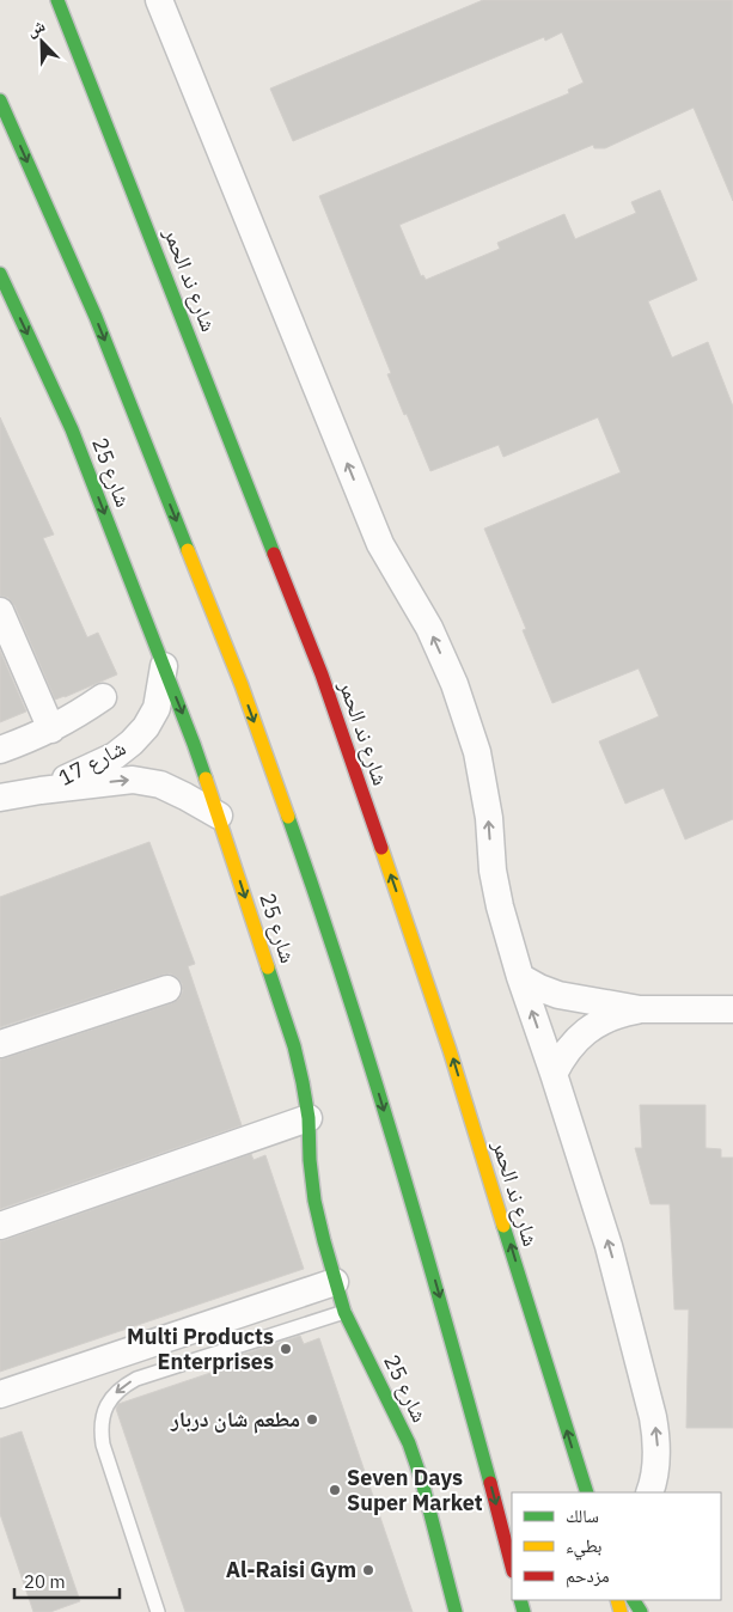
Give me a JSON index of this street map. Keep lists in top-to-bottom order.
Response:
{
  "streets": {
    "main road": ["شارع ند الحمر", "شارع 25"],
    "street": ["شارع 17"]
  },
  "crossings": [
    ["شارع 25", "شارع 17"]
  ],
  "one_way": ["شارع 17"],
  "places": [
    "Multi Products Enterprises",
    "مطعم شان دربار",
    "Seven Days Super Market",
    "Al-Raisi Gym"
  ],
  "legend": ["سالك", "بطيء", "مزدحم"],
  "scale_bar": "20 m",
  "north": "top left"
}
